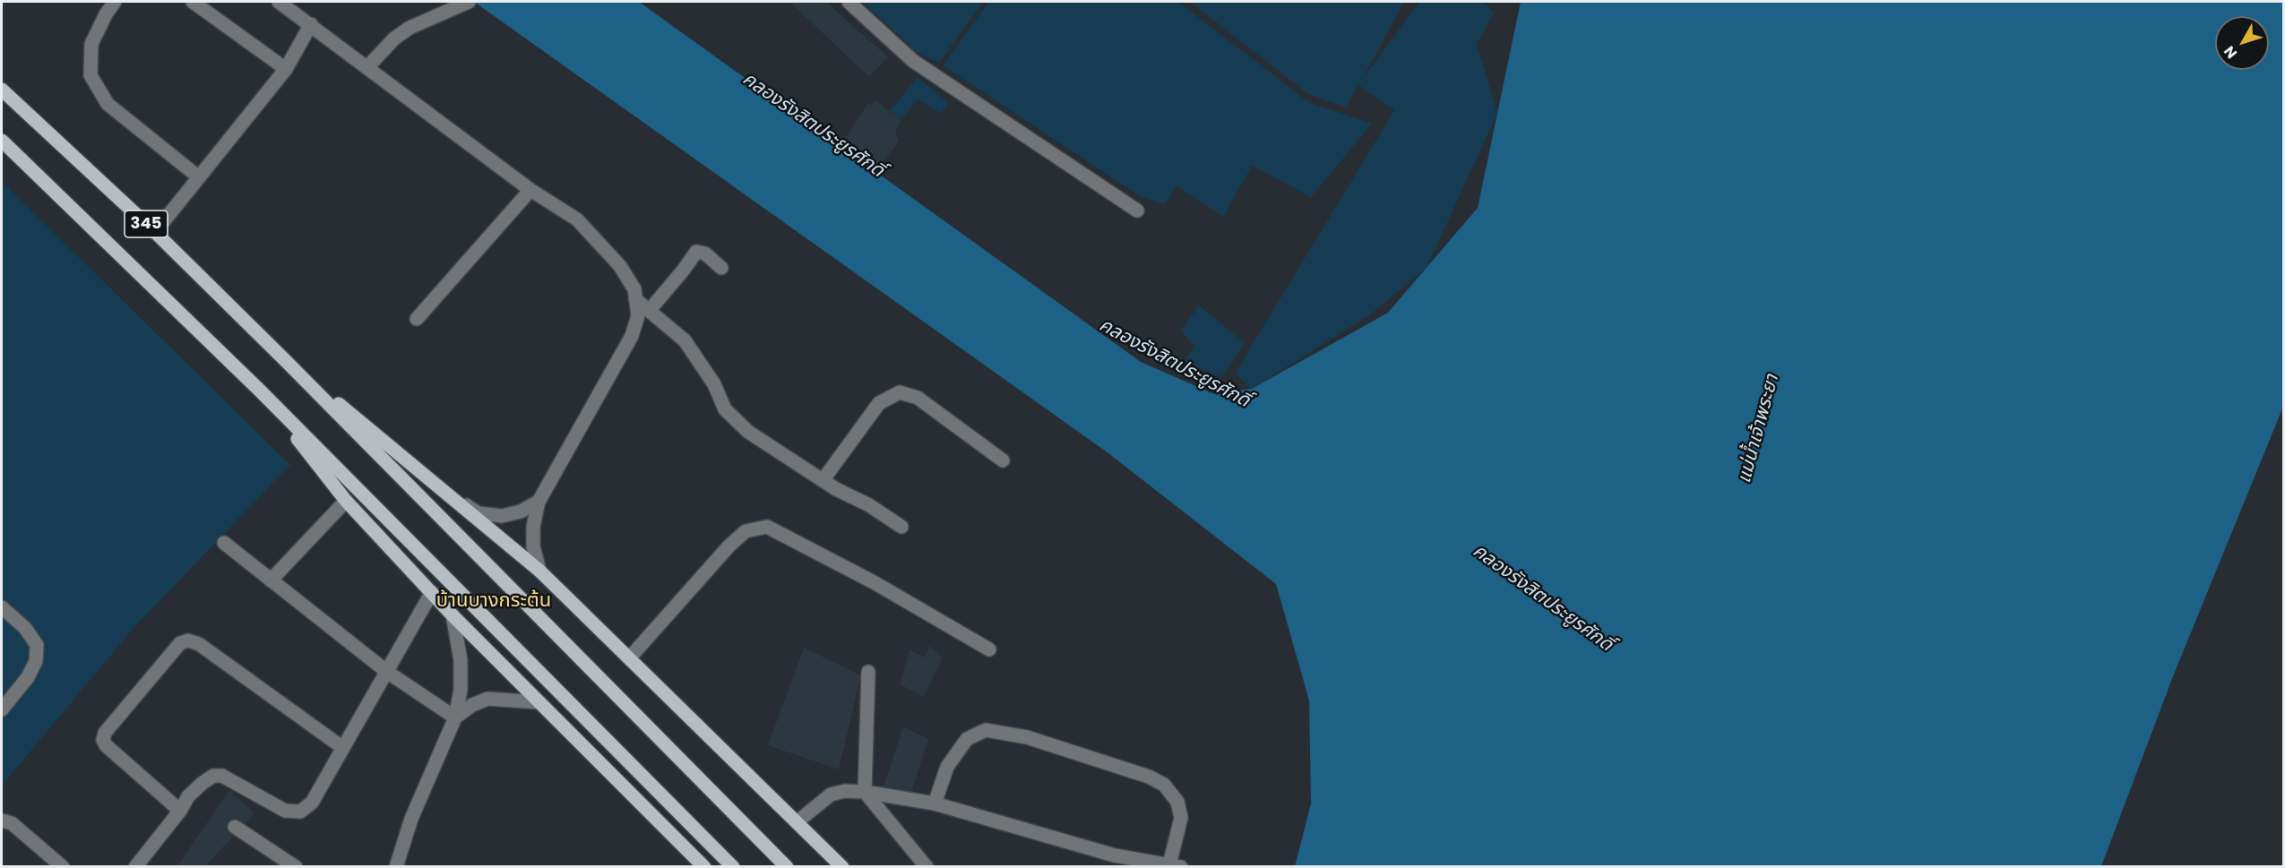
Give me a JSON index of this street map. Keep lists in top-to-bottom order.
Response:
{
  "streets": {
    "main road": ["345"]
  },
  "districts": ["บ้านบางกระต้น"],
  "water": ["คลองรังสิตประยูรศักดิ์", "แม่น้ำเจ้าพระยา"],
  "north": "bottom left"
}
